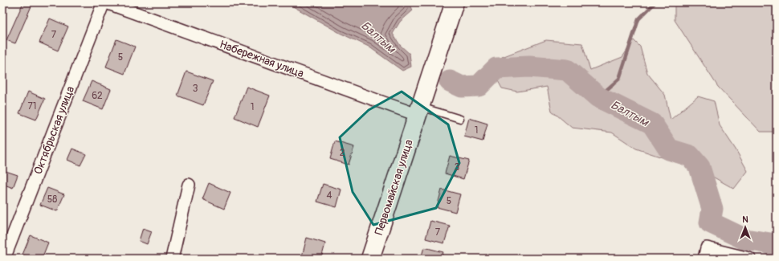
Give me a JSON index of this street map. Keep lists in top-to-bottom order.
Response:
{
  "streets": {
    "main road": ["Первомайская улица"],
    "street": ["Набережная улица", "Октябрьская улица"]
  },
  "crossings": [
    ["Набережная улица", "Первомайская улица"]
  ],
  "water": ["Балтым"],
  "house_numbers": [
    "7",
    "5",
    "3",
    "62",
    "71",
    "1",
    "1",
    "2",
    "3",
    "4",
    "58",
    "5",
    "7"
  ],
  "north": "top"
}
